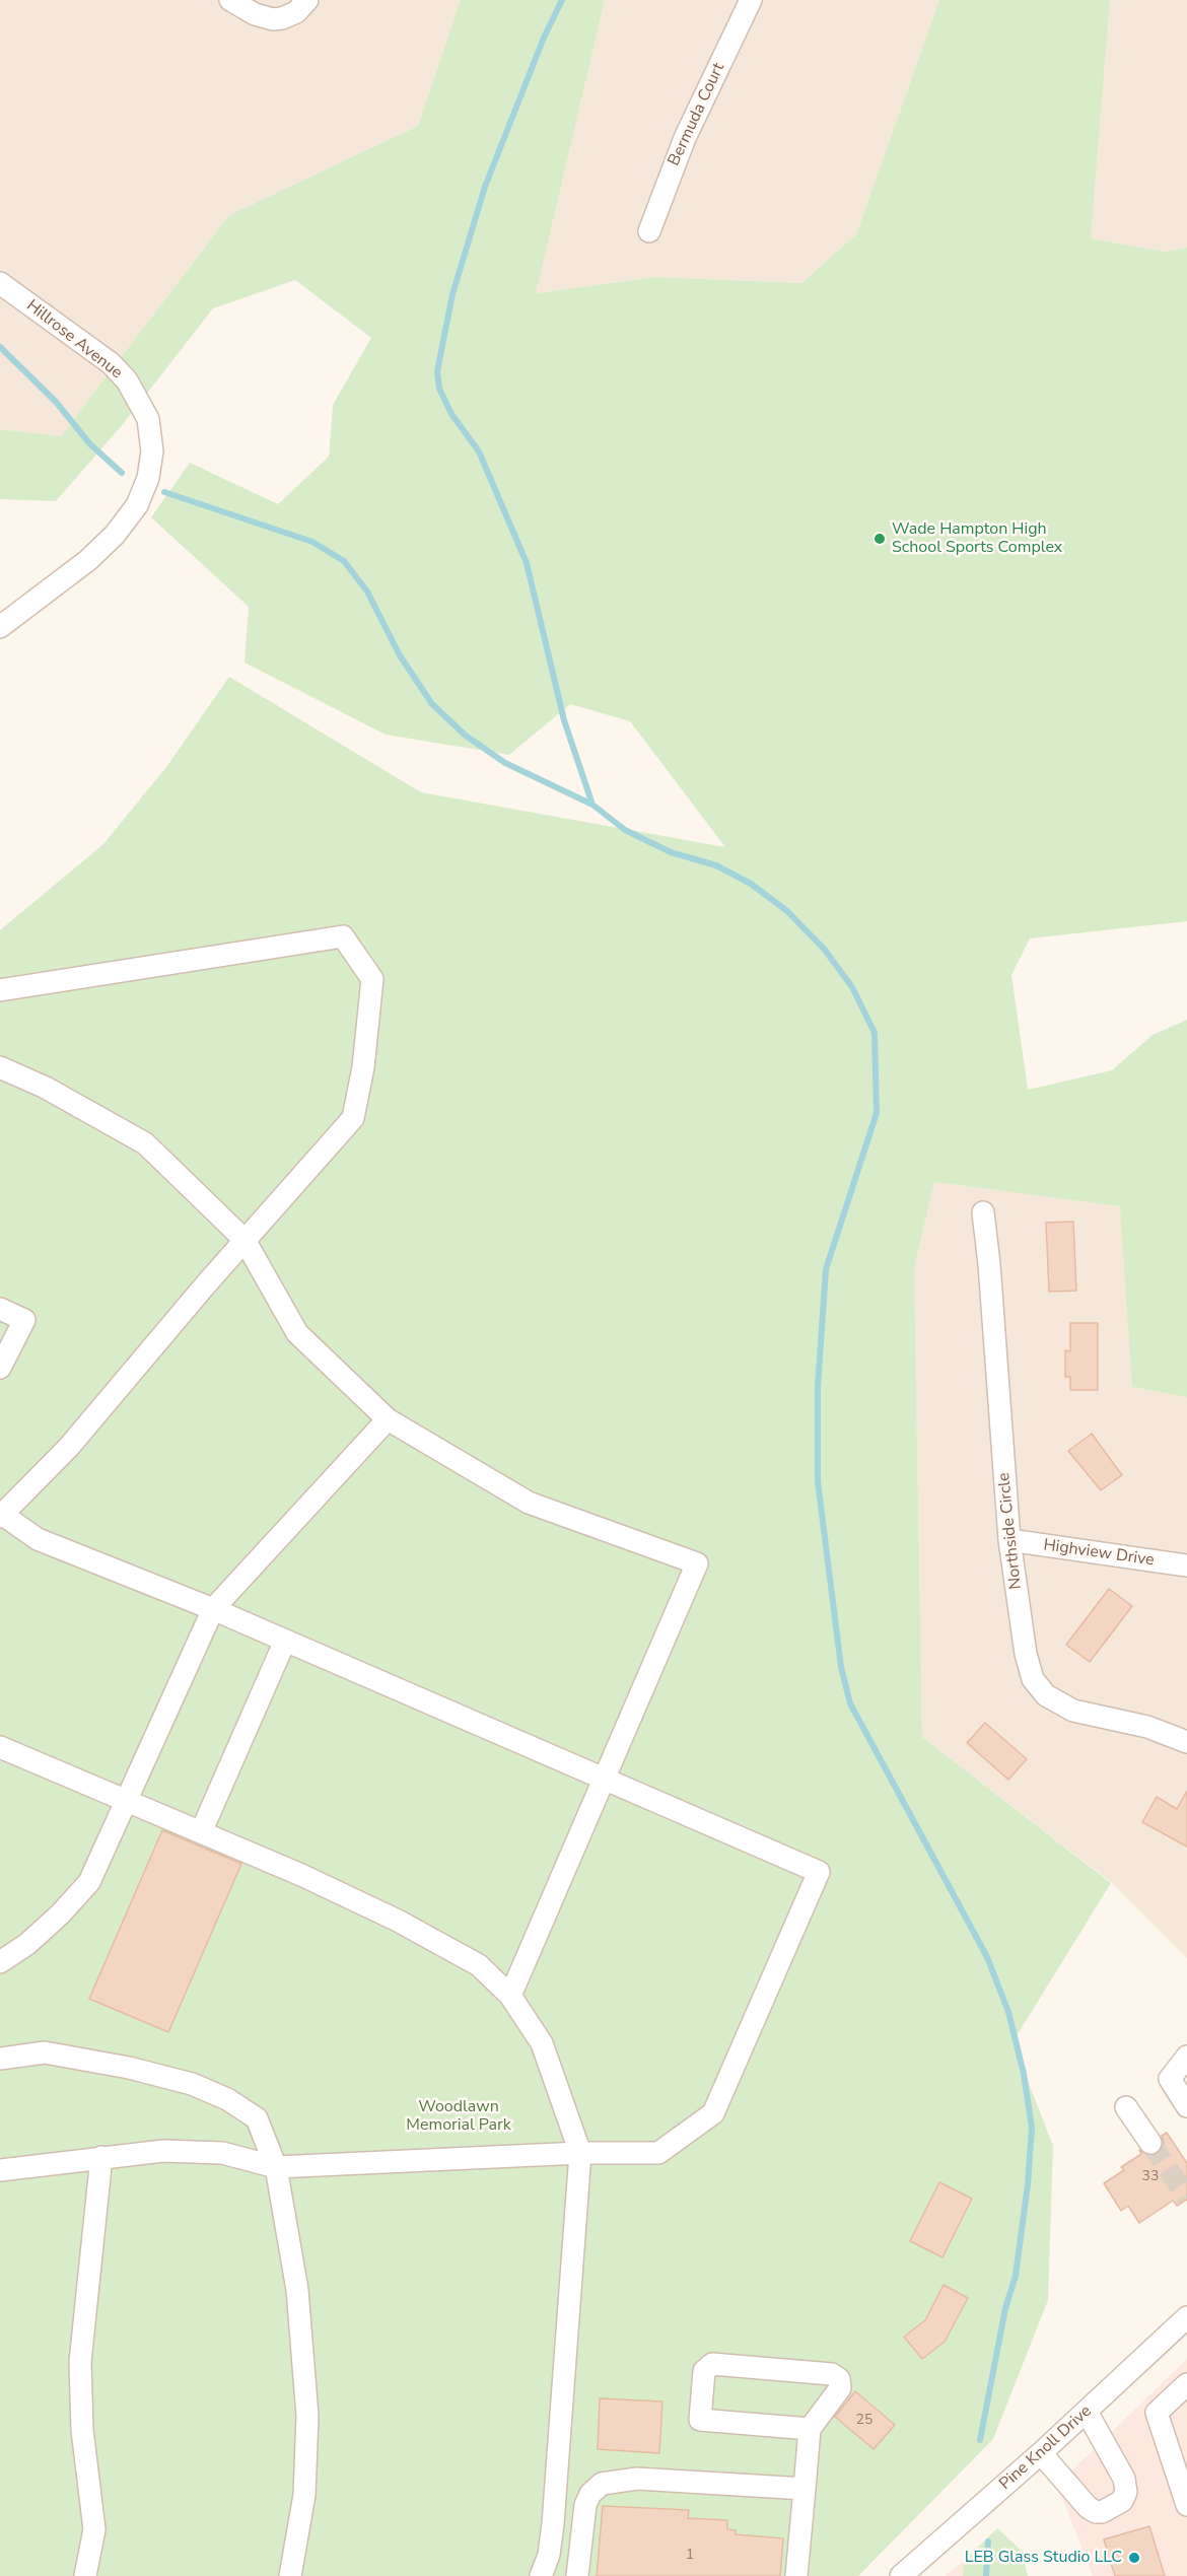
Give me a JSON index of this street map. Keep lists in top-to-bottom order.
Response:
{
  "streets": {
    "street": [
      "Bermuda Court",
      "Hillrose Avenue",
      "Northside Circle",
      "Highview Drive",
      "Pine Knoll Drive"
    ]
  },
  "crossings": [
    ["Northside Circle", "Highview Drive"]
  ],
  "parks": ["Woodlawn Memorial Park"],
  "places": ["Wade Hampton High School Sports Complex", "LEB Glass Studio LLC"],
  "house_numbers": ["33", "25", "1"]
}
